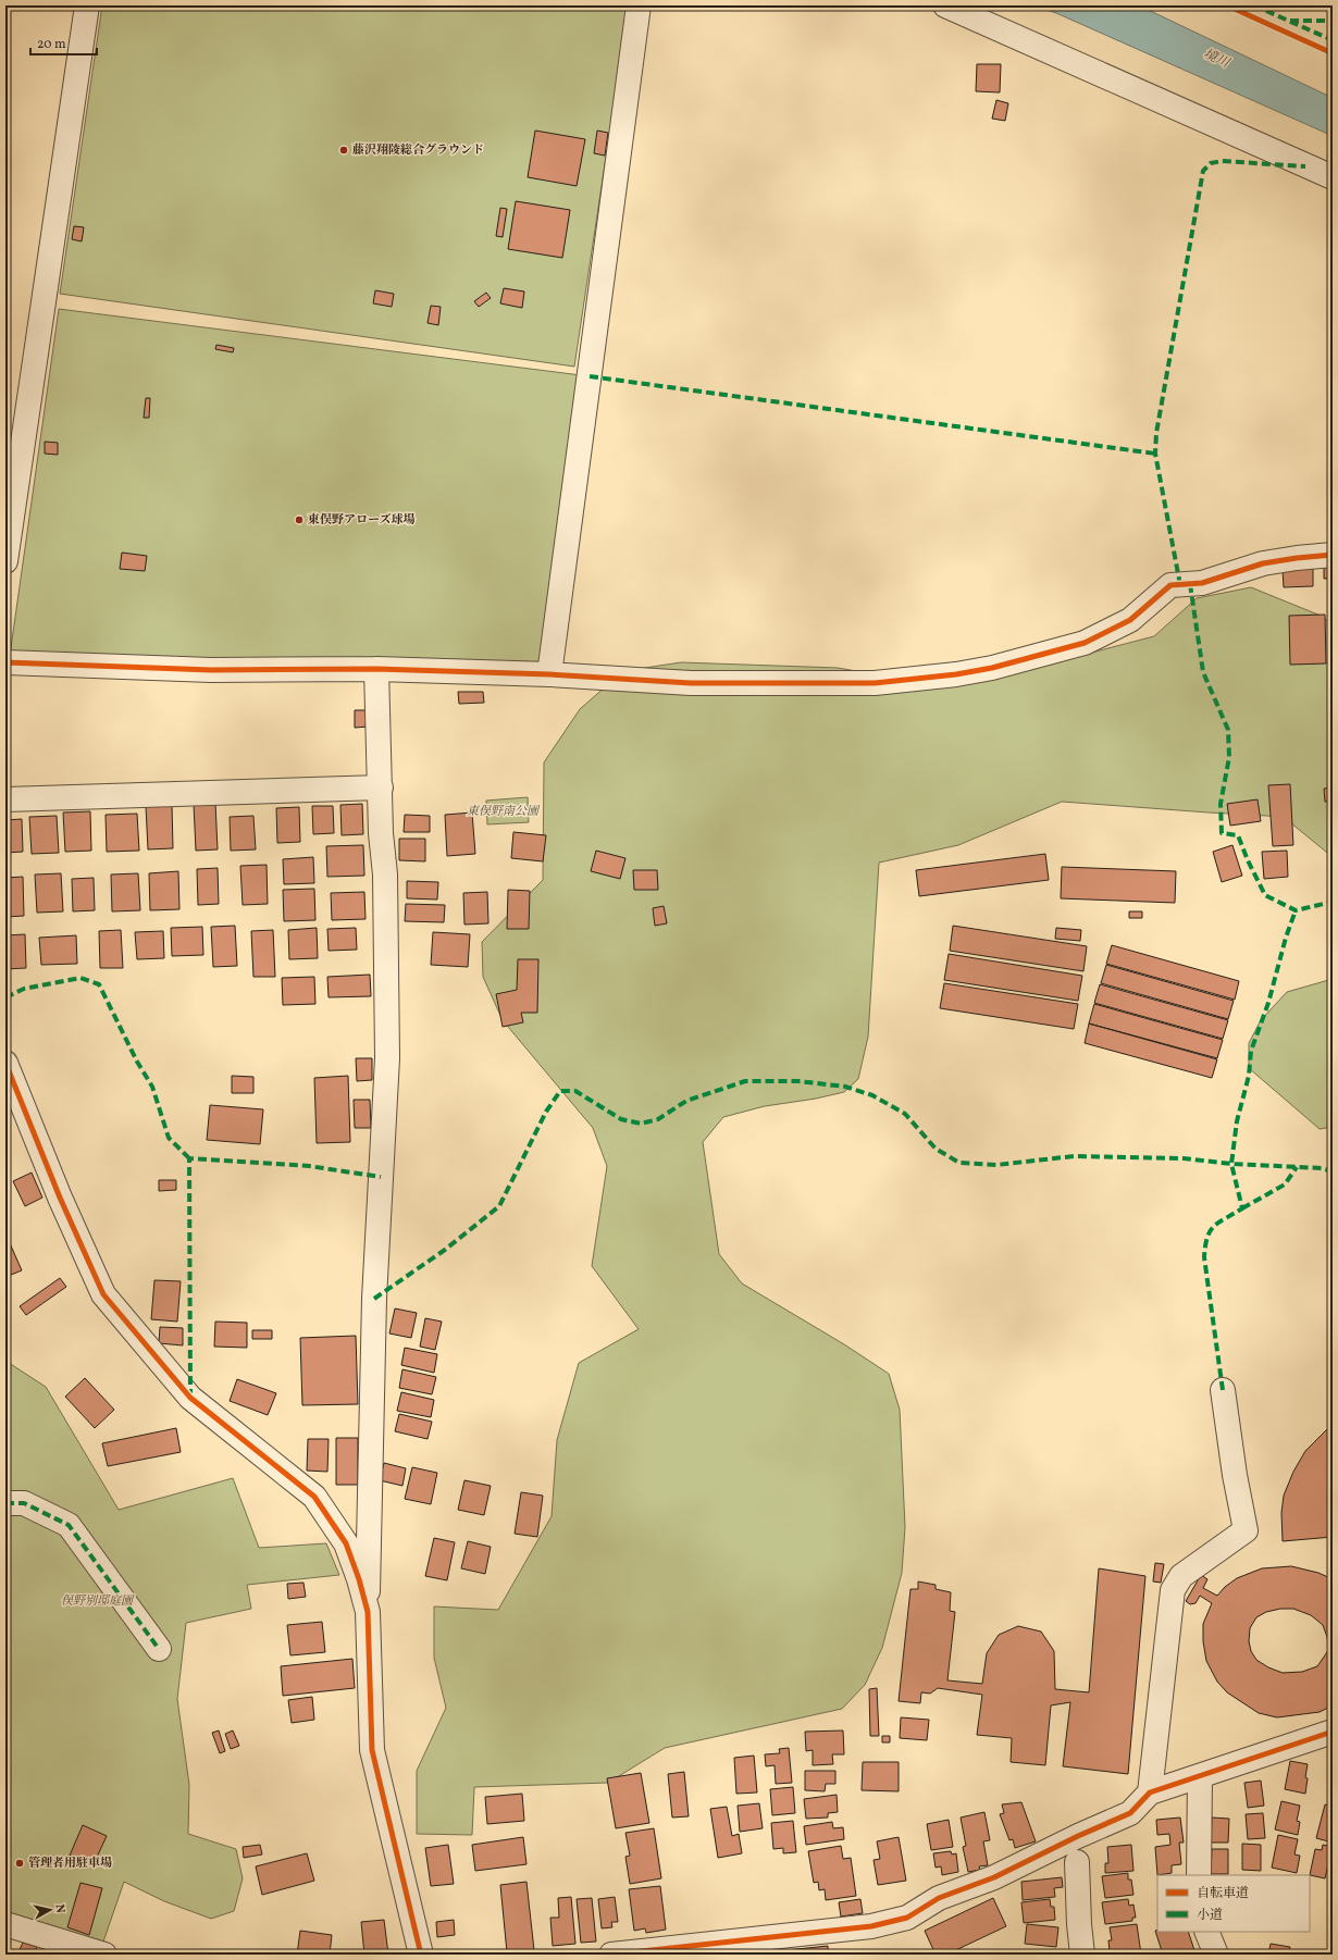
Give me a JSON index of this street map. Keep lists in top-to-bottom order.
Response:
{
  "water": ["境川"],
  "parks": ["東俣野南公園", "俣野別邸庭園"],
  "places": ["藤沢翔陵総合グラウンド", "東俣野アローズ球場", "管理者用駐車場"],
  "legend": ["自転車道", "小道"],
  "scale_bar": "20 m",
  "north": "right"
}
